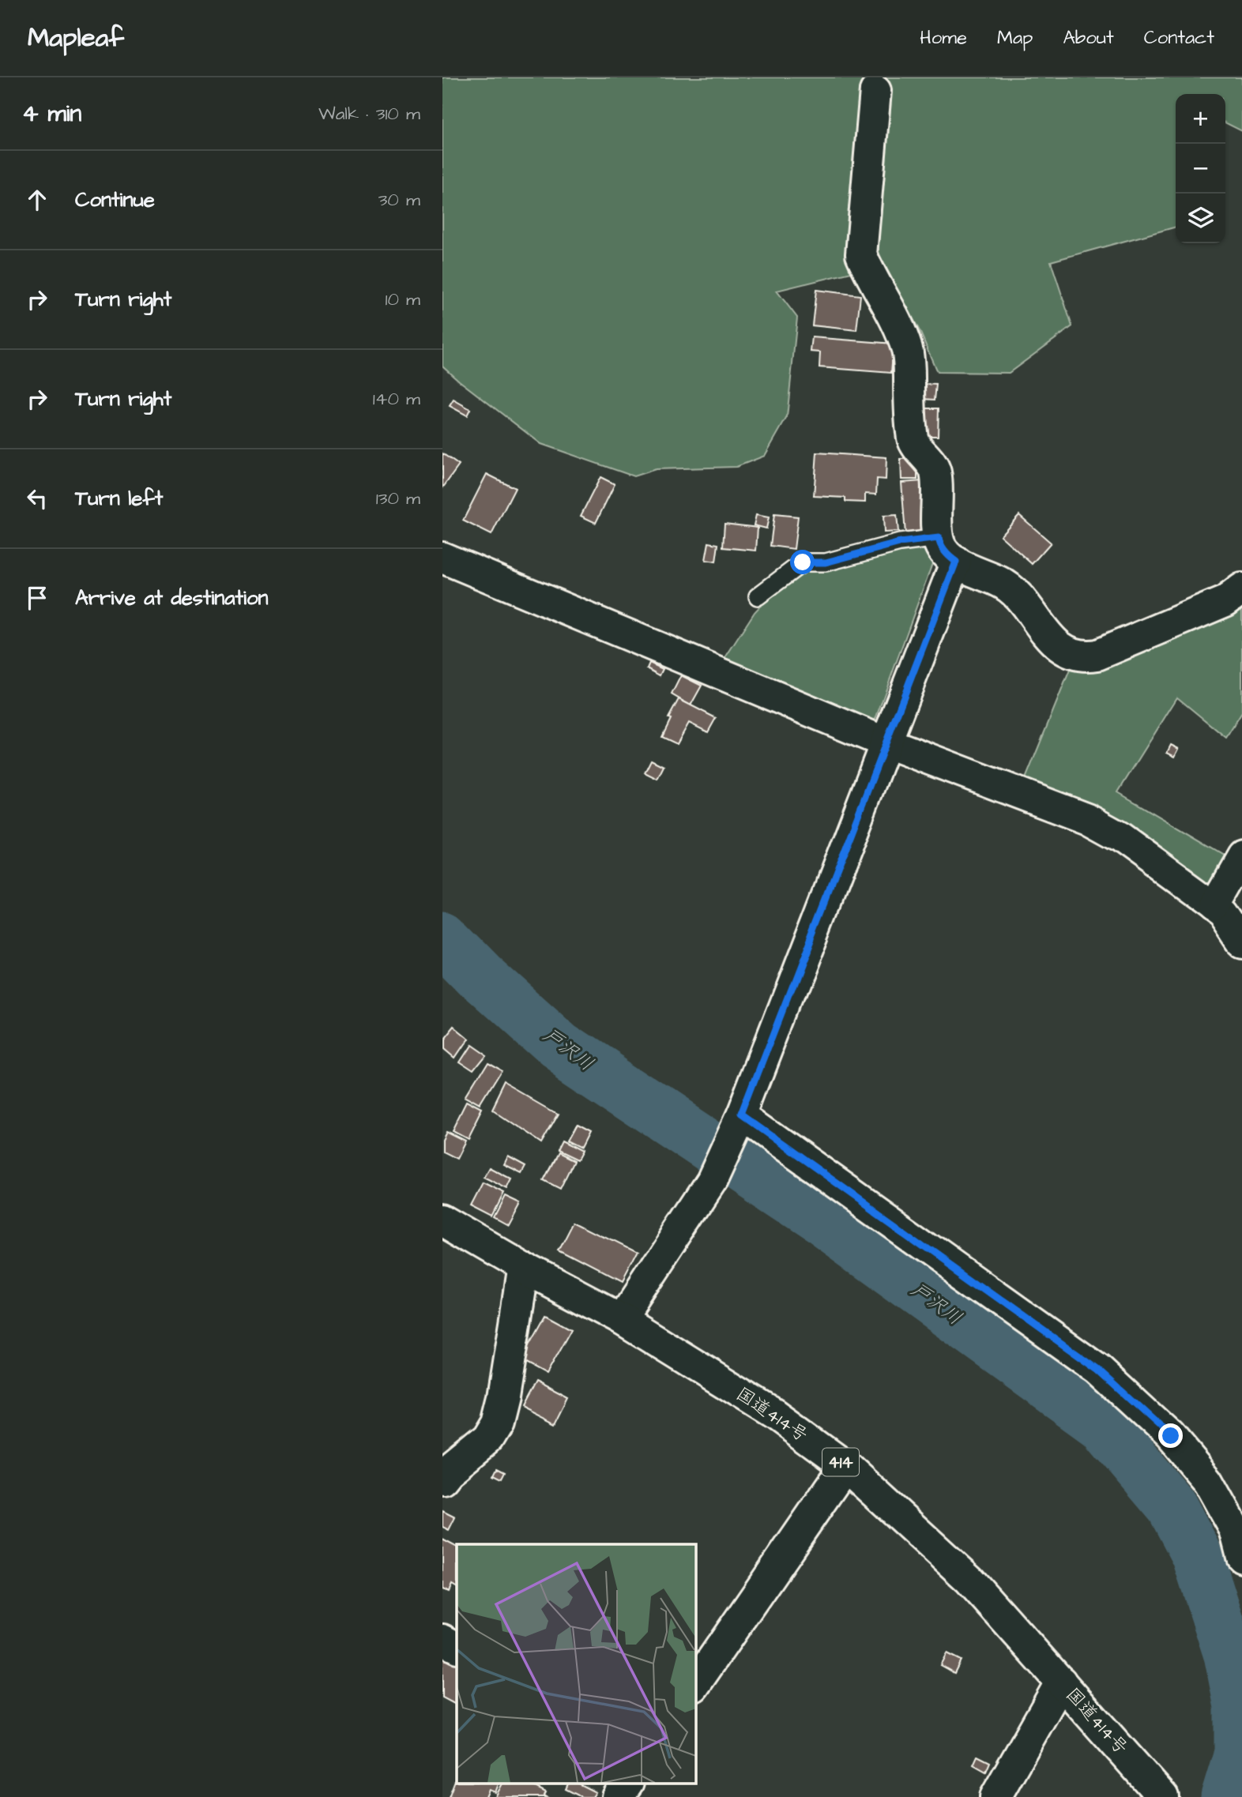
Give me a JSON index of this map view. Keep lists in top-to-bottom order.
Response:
{
  "streets": {
    "main road": ["国道414号", "414"]
  },
  "water": ["戸沢川"],
  "page": {
    "header": "Mapleaf",
    "nav": [
      "Home",
      "Map",
      "About",
      "Contact"
    ],
    "heading": ["4 min", "Walk · 310 m"],
    "map_buttons": ["+", "−"],
    "list": [
      ["Continue", "30 m"],
      ["Turn right", "10 m"],
      ["Turn right", "140 m"],
      ["Turn left", "130 m"],
      "Arrive at destination"
    ]
  }
}
